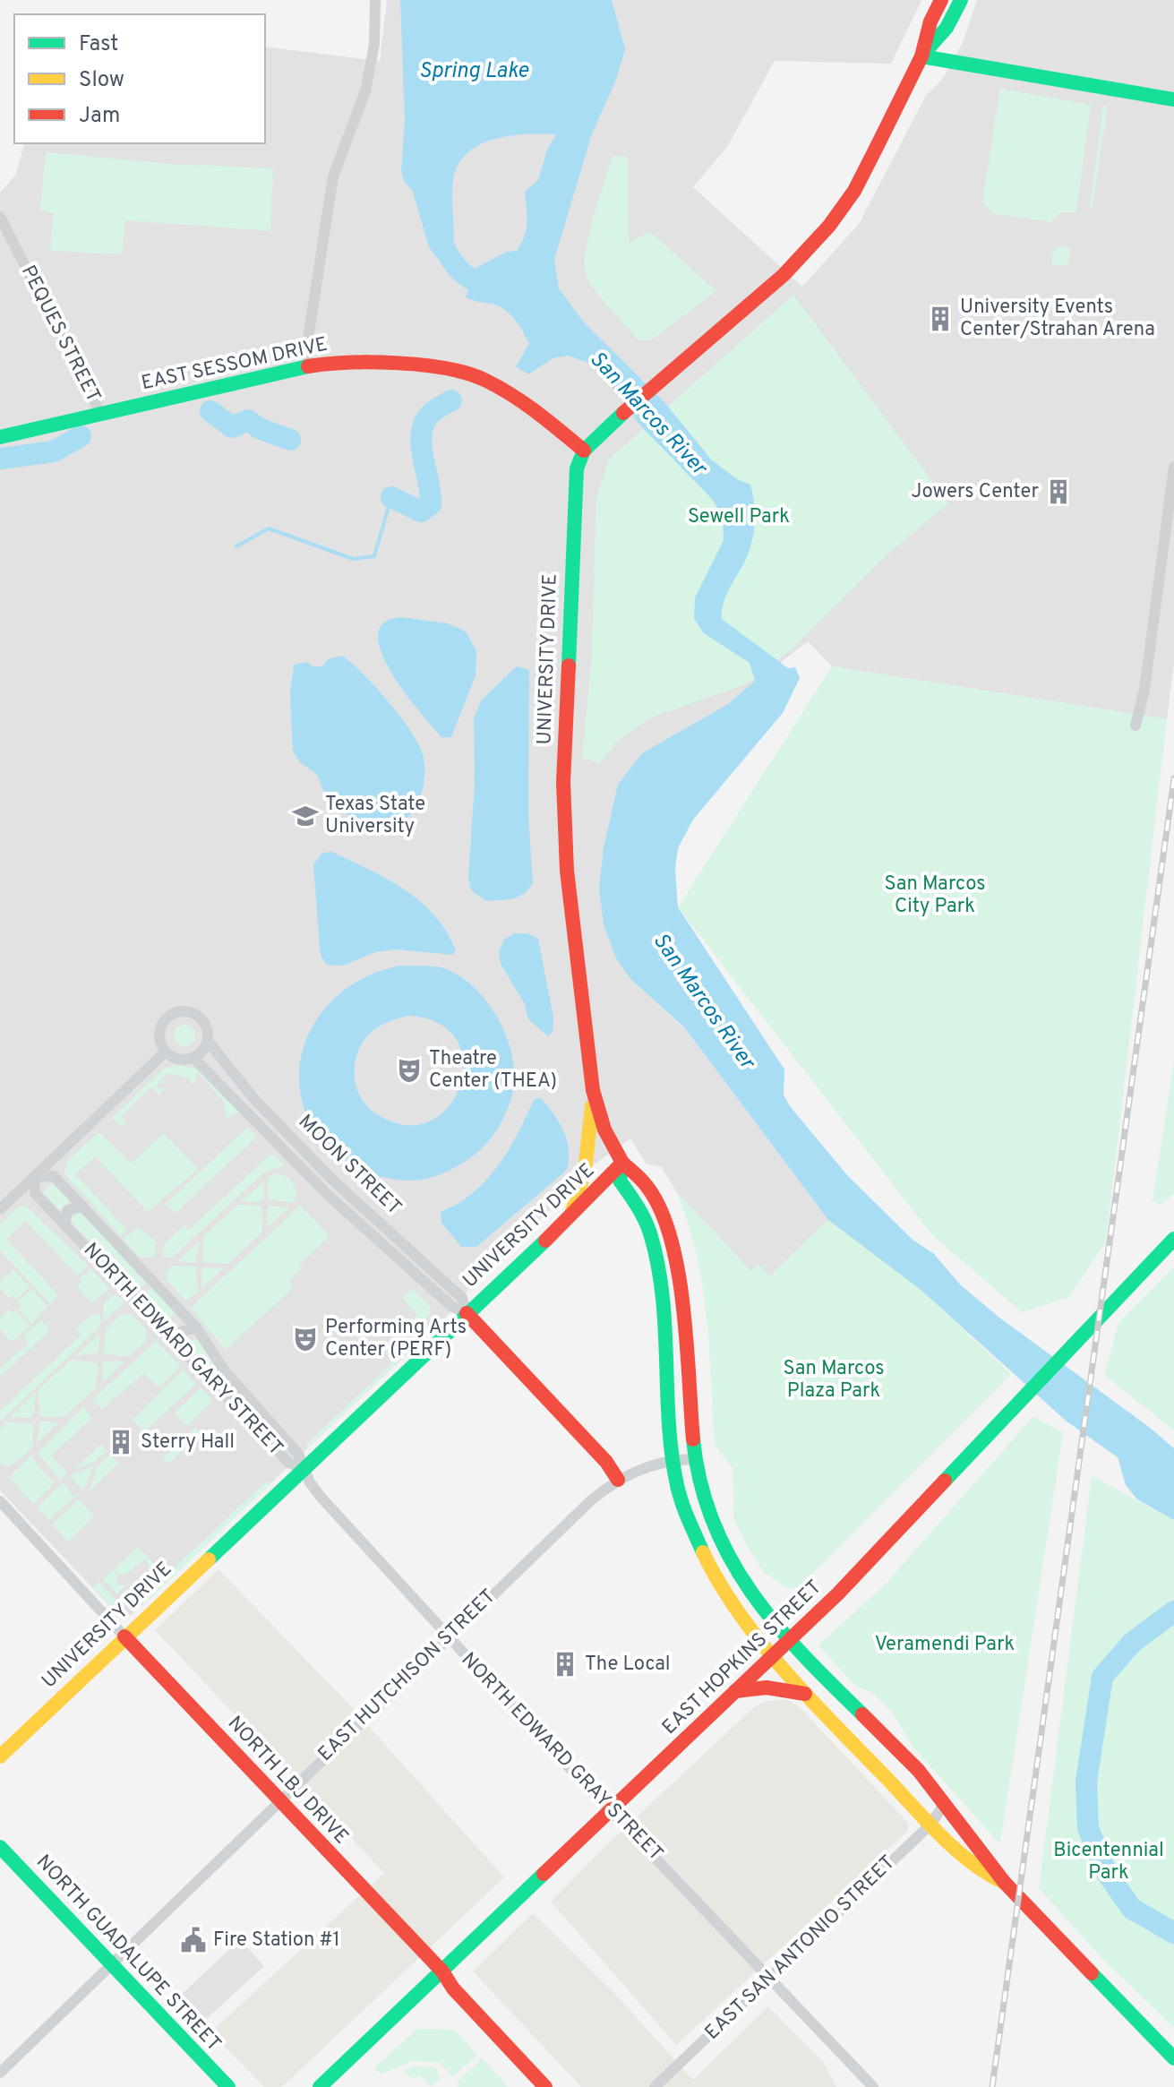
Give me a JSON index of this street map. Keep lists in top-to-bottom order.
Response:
{
  "streets": {
    "main road": [
      "EAST SESSOM DRIVE",
      "UNIVERSITY DRIVE",
      "MOON STREET",
      "EAST HOPKINS STREET",
      "NORTH LBJ DRIVE",
      "NORTH GUADALUPE STREET"
    ],
    "street": [
      "PEQUES STREET",
      "NORTH EDWARD GARY STREET",
      "EAST HUTCHISON STREET",
      "NORTH EDWARD GRAY STREET",
      "EAST SAN ANTONIO STREET"
    ]
  },
  "crossings": [
    ["PEQUES STREET", "EAST SESSOM DRIVE"],
    ["EAST SESSOM DRIVE", "UNIVERSITY DRIVE"],
    ["UNIVERSITY DRIVE", "MOON STREET"],
    ["UNIVERSITY DRIVE", "NORTH EDWARD GARY STREET"],
    ["UNIVERSITY DRIVE", "NORTH EDWARD GRAY STREET"],
    ["UNIVERSITY DRIVE", "NORTH LBJ DRIVE"],
    ["MOON STREET", "EAST HUTCHISON STREET"],
    ["NORTH EDWARD GARY STREET", "NORTH EDWARD GRAY STREET"],
    ["EAST HOPKINS STREET", "NORTH EDWARD GRAY STREET"],
    ["EAST HOPKINS STREET", "NORTH LBJ DRIVE"],
    ["EAST HUTCHISON STREET", "NORTH EDWARD GRAY STREET"],
    ["EAST HUTCHISON STREET", "NORTH LBJ DRIVE"],
    ["EAST HUTCHISON STREET", "NORTH GUADALUPE STREET"],
    ["NORTH EDWARD GRAY STREET", "EAST SAN ANTONIO STREET"]
  ],
  "water": ["Spring Lake", "San Marcos River"],
  "parks": [
    "Sewell Park",
    "San Marcos City Park",
    "San Marcos Plaza Park",
    "Veramendi Park",
    "Bicentennial Park"
  ],
  "places": {
    "building": [
      "University Events Center/Strahan Arena",
      "Jowers Center",
      "Sterry Hall",
      "The Local"
    ],
    "school or university": ["Texas State University"],
    "theatre": ["Theatre Center (THEA)", "Performing Arts Center (PERF)"],
    "public building": ["Fire Station #1"]
  },
  "legend": ["Fast", "Slow", "Jam"]
}
